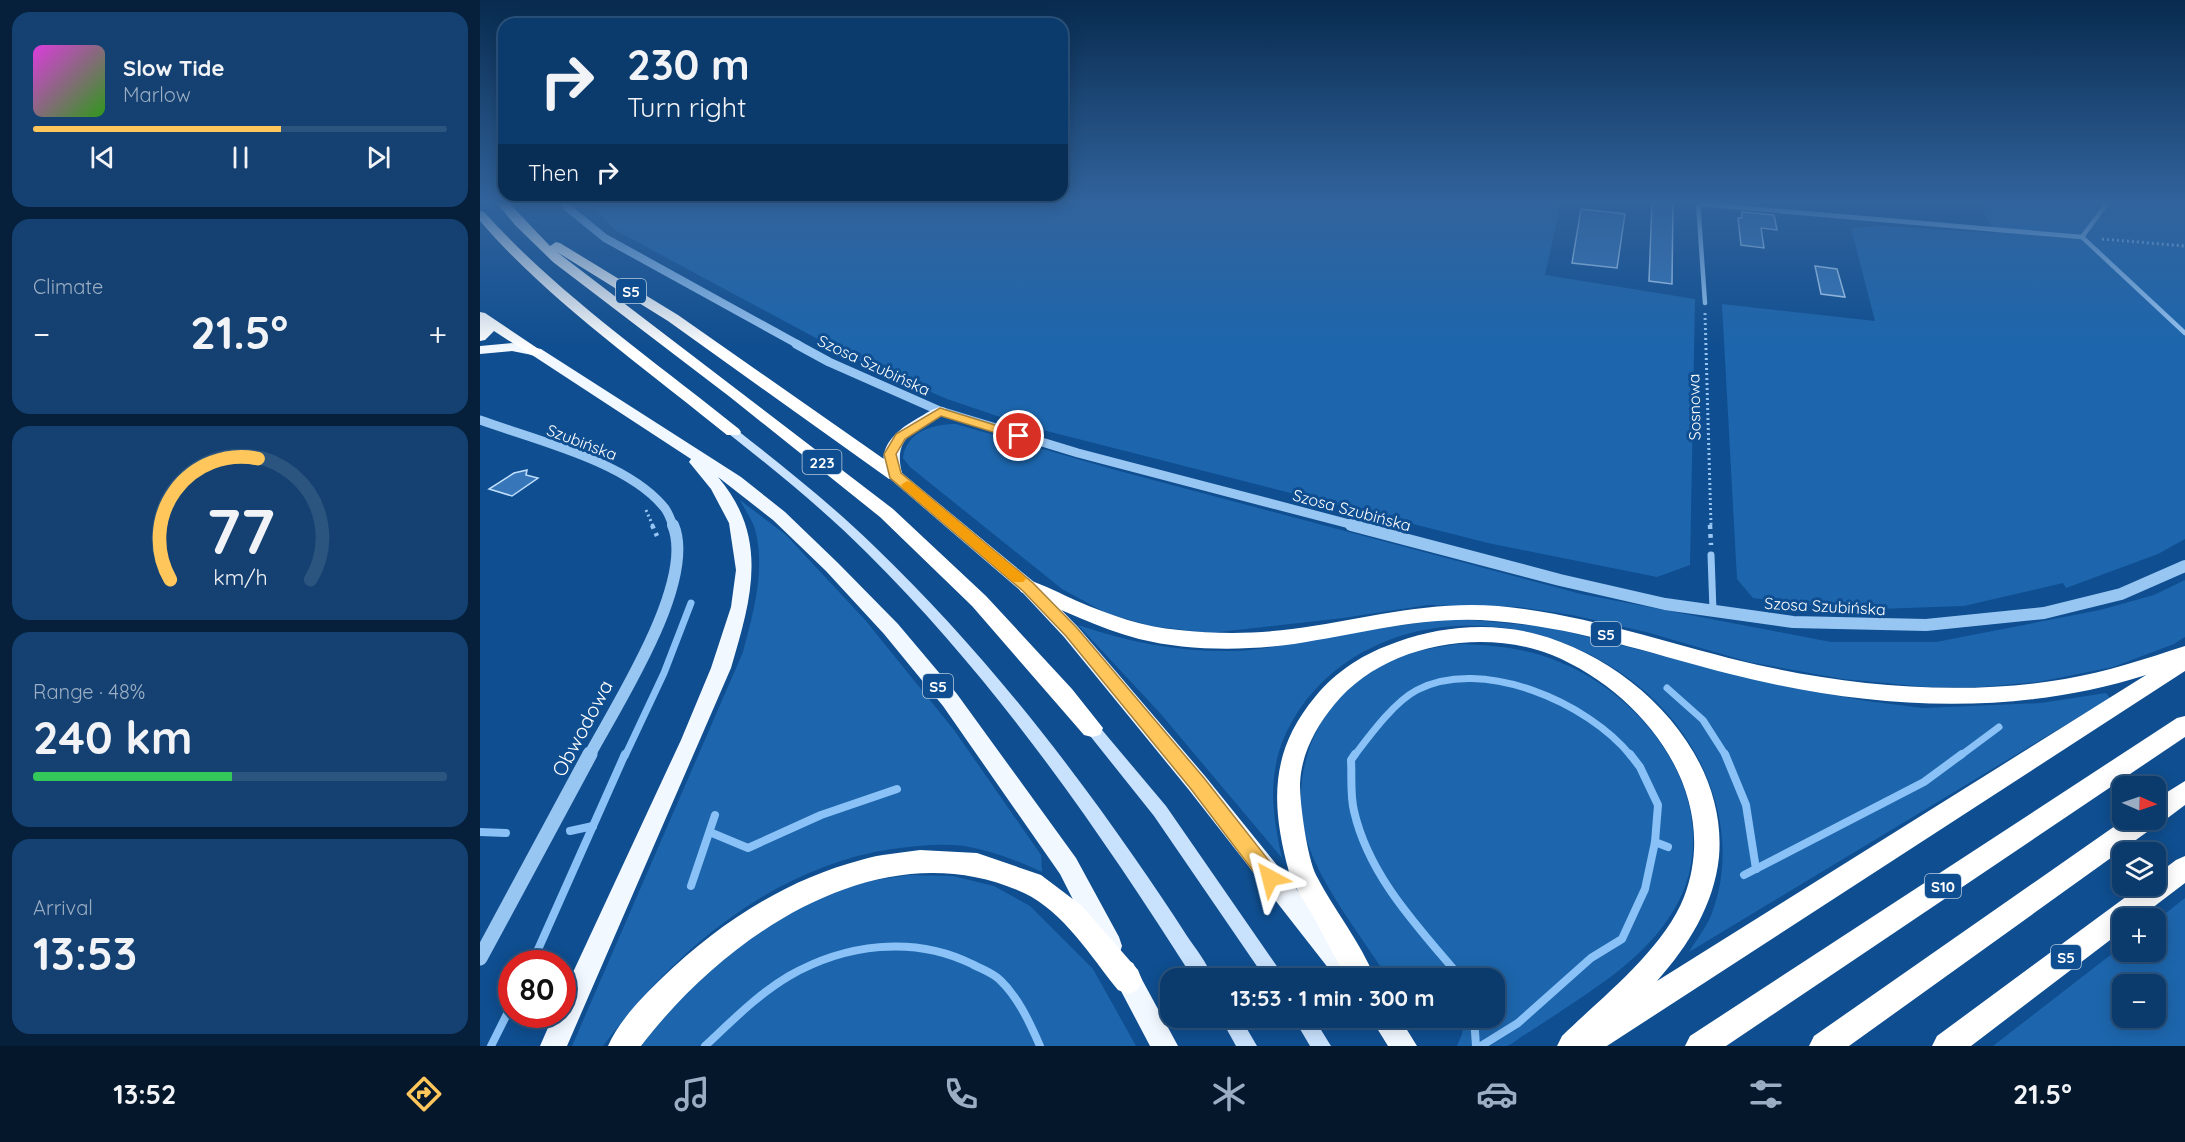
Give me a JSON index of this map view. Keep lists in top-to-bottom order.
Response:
{
  "streets": {
    "highway": ["S5", "223", "S10"],
    "street": ["Szosa Szubińska", "Szubińska", "Obwodowa"],
    "path": ["Sosnowa"]
  },
  "crossings": [
    ["Szubińska", "Obwodowa"]
  ],
  "north": "right",
  "page": {
    "turn": ["230 m", "Turn right"],
    "song": ["Slow Tide", "Marlow"],
    "then": "Then",
    "tile": [
      "Climate",
      ["Range · 48%", "240 km"],
      ["Arrival", "13:53"]
    ],
    "heat": ["−", "21.5°", "+"],
    "map_buttons": ["+", "−"],
    "limit": "80",
    "trip": "13:53 · 1 min · 300 m",
    "tabs": ["13:52", "21.5°"],
    "gauge": ["77", "km/h"]
  }
}
